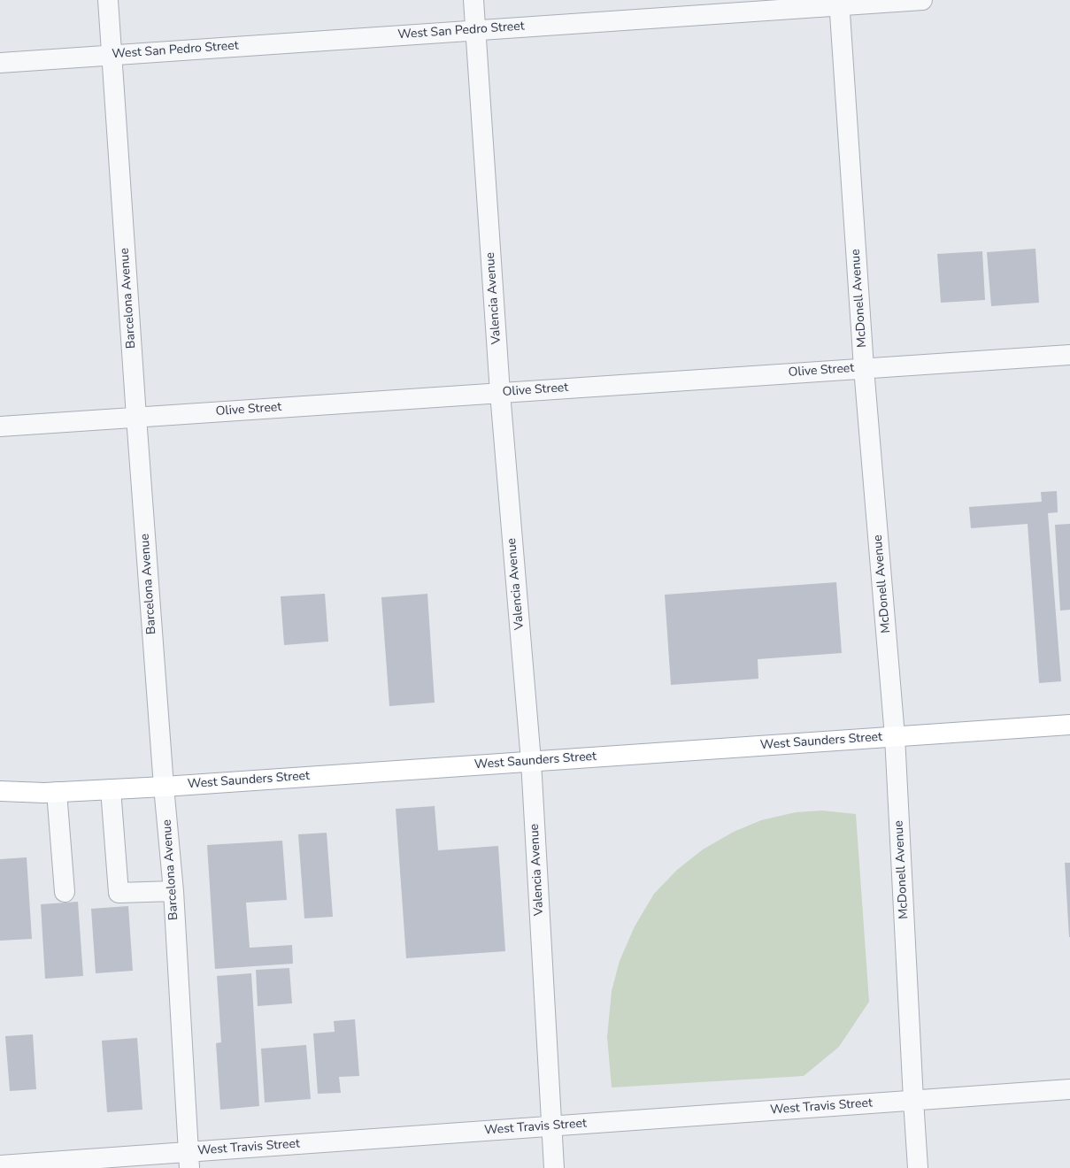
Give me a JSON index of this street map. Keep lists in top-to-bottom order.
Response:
{
  "streets": {
    "main road": ["West Saunders Street"],
    "street": [
      "West San Pedro Street",
      "Barcelona Avenue",
      "Valencia Avenue",
      "McDonell Avenue",
      "Olive Street",
      "West Travis Street"
    ]
  },
  "crossings": [
    ["West San Pedro Street", "Barcelona Avenue"],
    ["West San Pedro Street", "Valencia Avenue"],
    ["West San Pedro Street", "McDonell Avenue"],
    ["Barcelona Avenue", "Olive Street"],
    ["Barcelona Avenue", "West Saunders Street"],
    ["Barcelona Avenue", "West Travis Street"],
    ["Valencia Avenue", "Olive Street"],
    ["Valencia Avenue", "West Saunders Street"],
    ["Valencia Avenue", "West Travis Street"],
    ["McDonell Avenue", "Olive Street"],
    ["McDonell Avenue", "West Saunders Street"],
    ["McDonell Avenue", "West Travis Street"]
  ]
}
